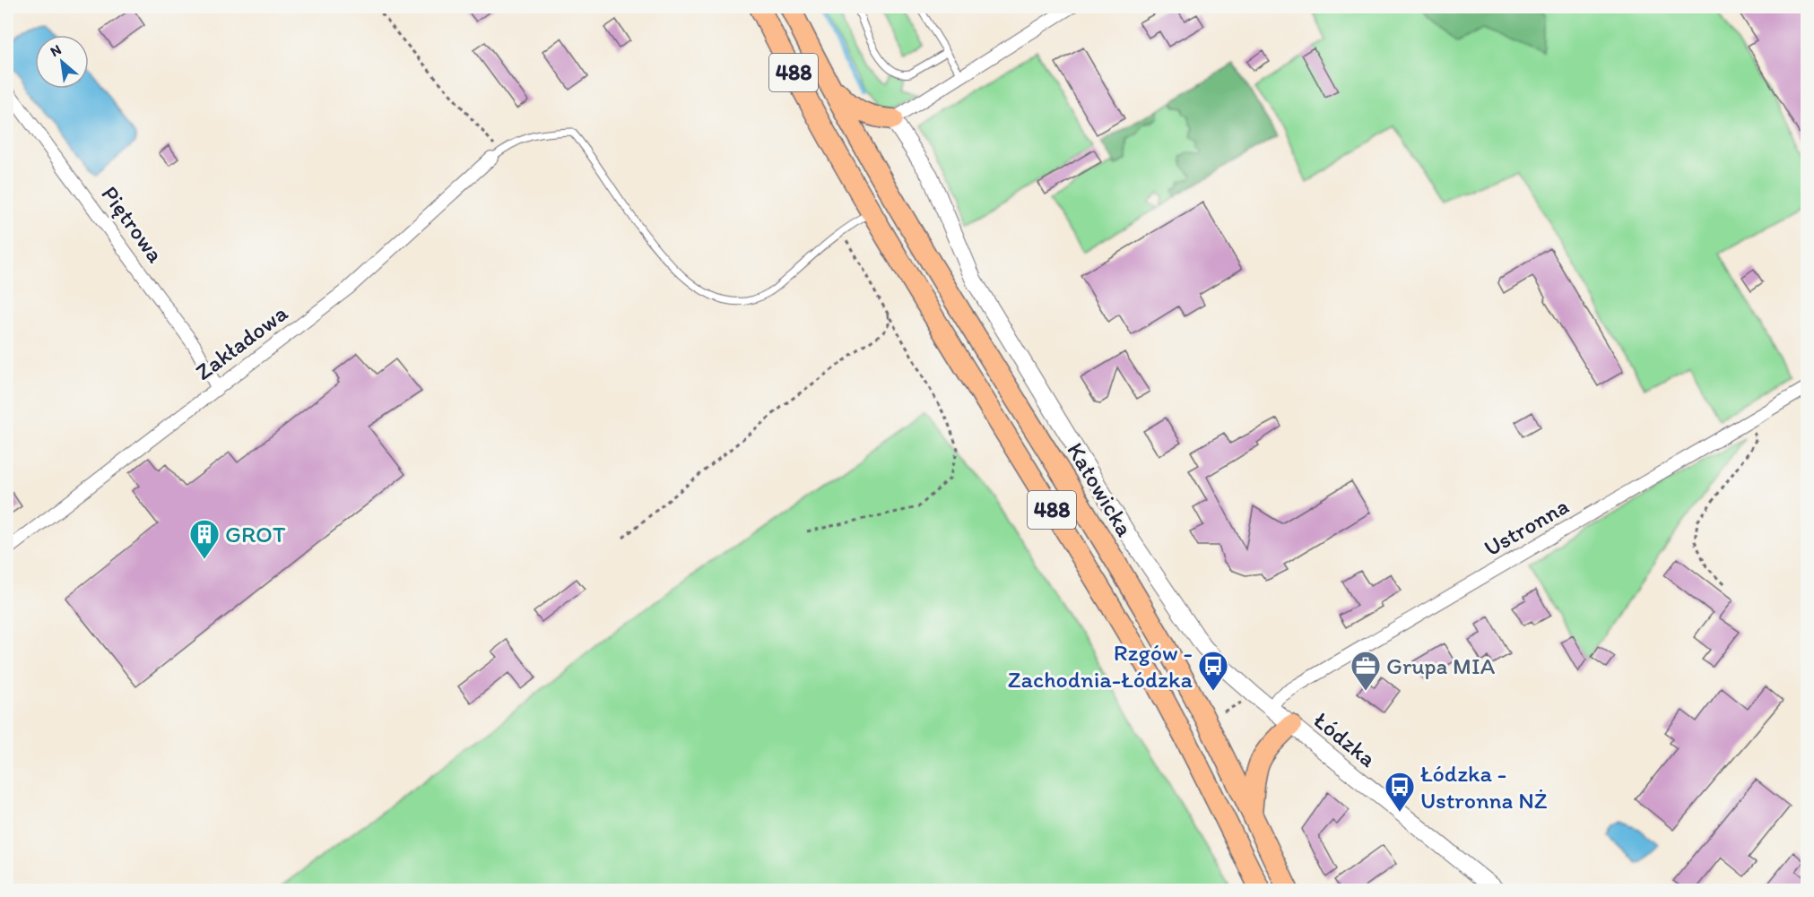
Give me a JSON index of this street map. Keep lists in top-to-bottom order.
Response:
{
  "streets": {
    "main road": ["488", "Katowicka"],
    "street": [
      "Piętrowa",
      "Zakładowa",
      "Ustronna",
      "Łódzka"
    ]
  },
  "crossings": [
    ["488", "Katowicka"],
    ["Piętrowa", "Zakładowa"],
    ["Ustronna", "Łódzka"]
  ],
  "places": {
    "building": ["GROT"],
    "bus stop": ["Rzgów - Zachodnia-Łódzka", "Łódzka - Ustronna NŻ"],
    "office": ["Grupa MIA"]
  },
  "north": "top left"
}
